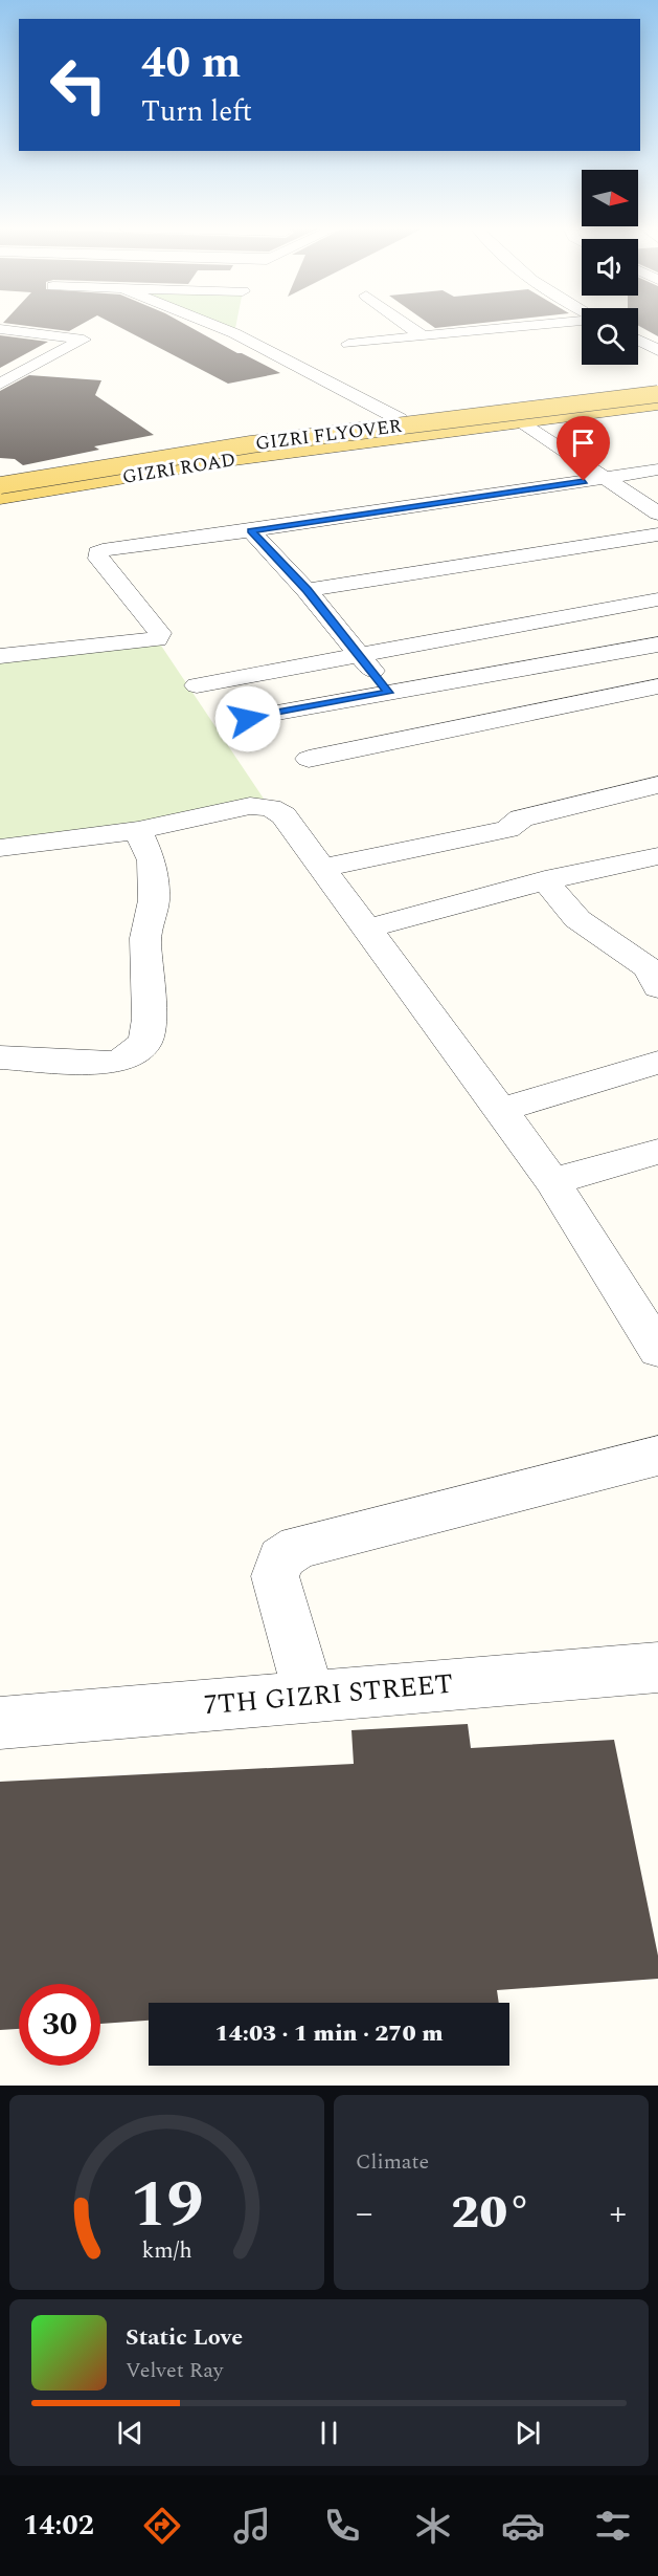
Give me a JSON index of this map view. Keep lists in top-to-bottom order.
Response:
{
  "streets": {
    "main road": ["GIZRI FLYOVER", "GIZRI ROAD"],
    "street": ["7TH GIZRI STREET"]
  },
  "crossings": [
    ["GIZRI FLYOVER", "GIZRI ROAD"]
  ],
  "north": "right",
  "page": {
    "turn": ["40 m", "Turn left"],
    "limit": "30",
    "trip": "14:03 · 1 min · 270 m",
    "tile": "Climate",
    "heat": ["−", "20°", "+"],
    "song": ["Static Love", "Velvet Ray"],
    "tabs": "14:02",
    "gauge": ["19", "km/h"]
  }
}
